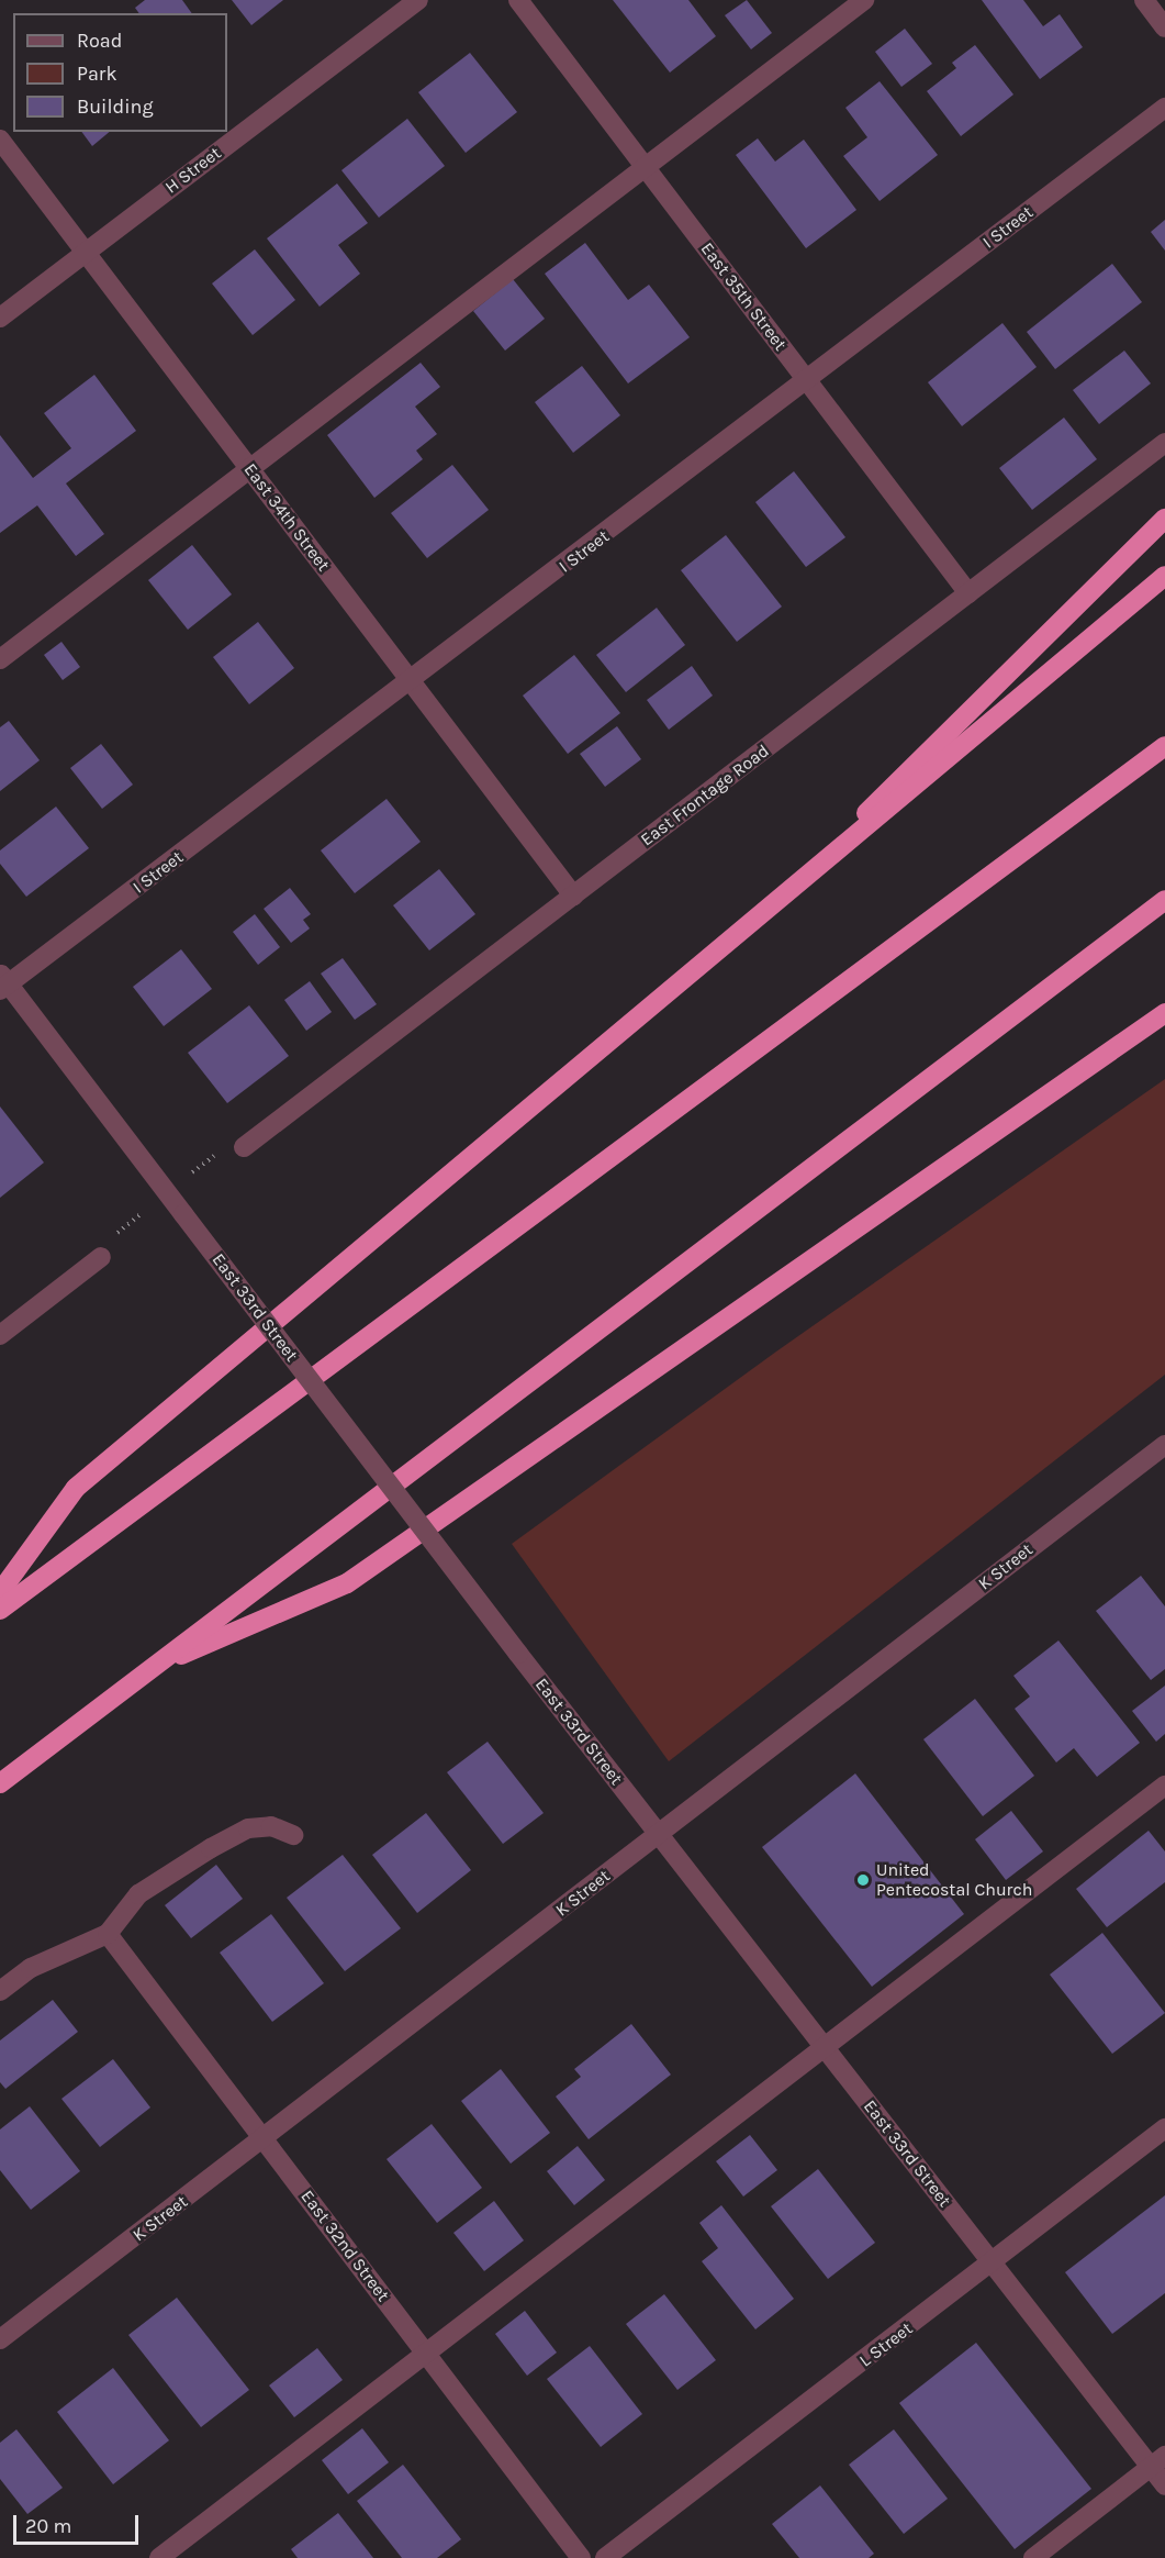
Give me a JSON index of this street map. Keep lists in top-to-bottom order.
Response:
{
  "streets": {
    "street": [
      "H Street",
      "I Street",
      "East 35th Street",
      "East 34th Street",
      "East Frontage Road",
      "East 33rd Street",
      "K Street",
      "East 32nd Street",
      "L Street"
    ]
  },
  "crossings": [
    ["H Street", "East 34th Street"],
    ["I Street", "East 35th Street"],
    ["I Street", "East 34th Street"],
    ["I Street", "East 33rd Street"],
    ["East 35th Street", "East Frontage Road"],
    ["East 34th Street", "East Frontage Road"],
    ["East 33rd Street", "K Street"],
    ["East 33rd Street", "L Street"],
    ["K Street", "East 32nd Street"]
  ],
  "places": ["United Pentecostal Church"],
  "legend": ["Road", "Park", "Building"],
  "scale_bar": "20 m"
}
